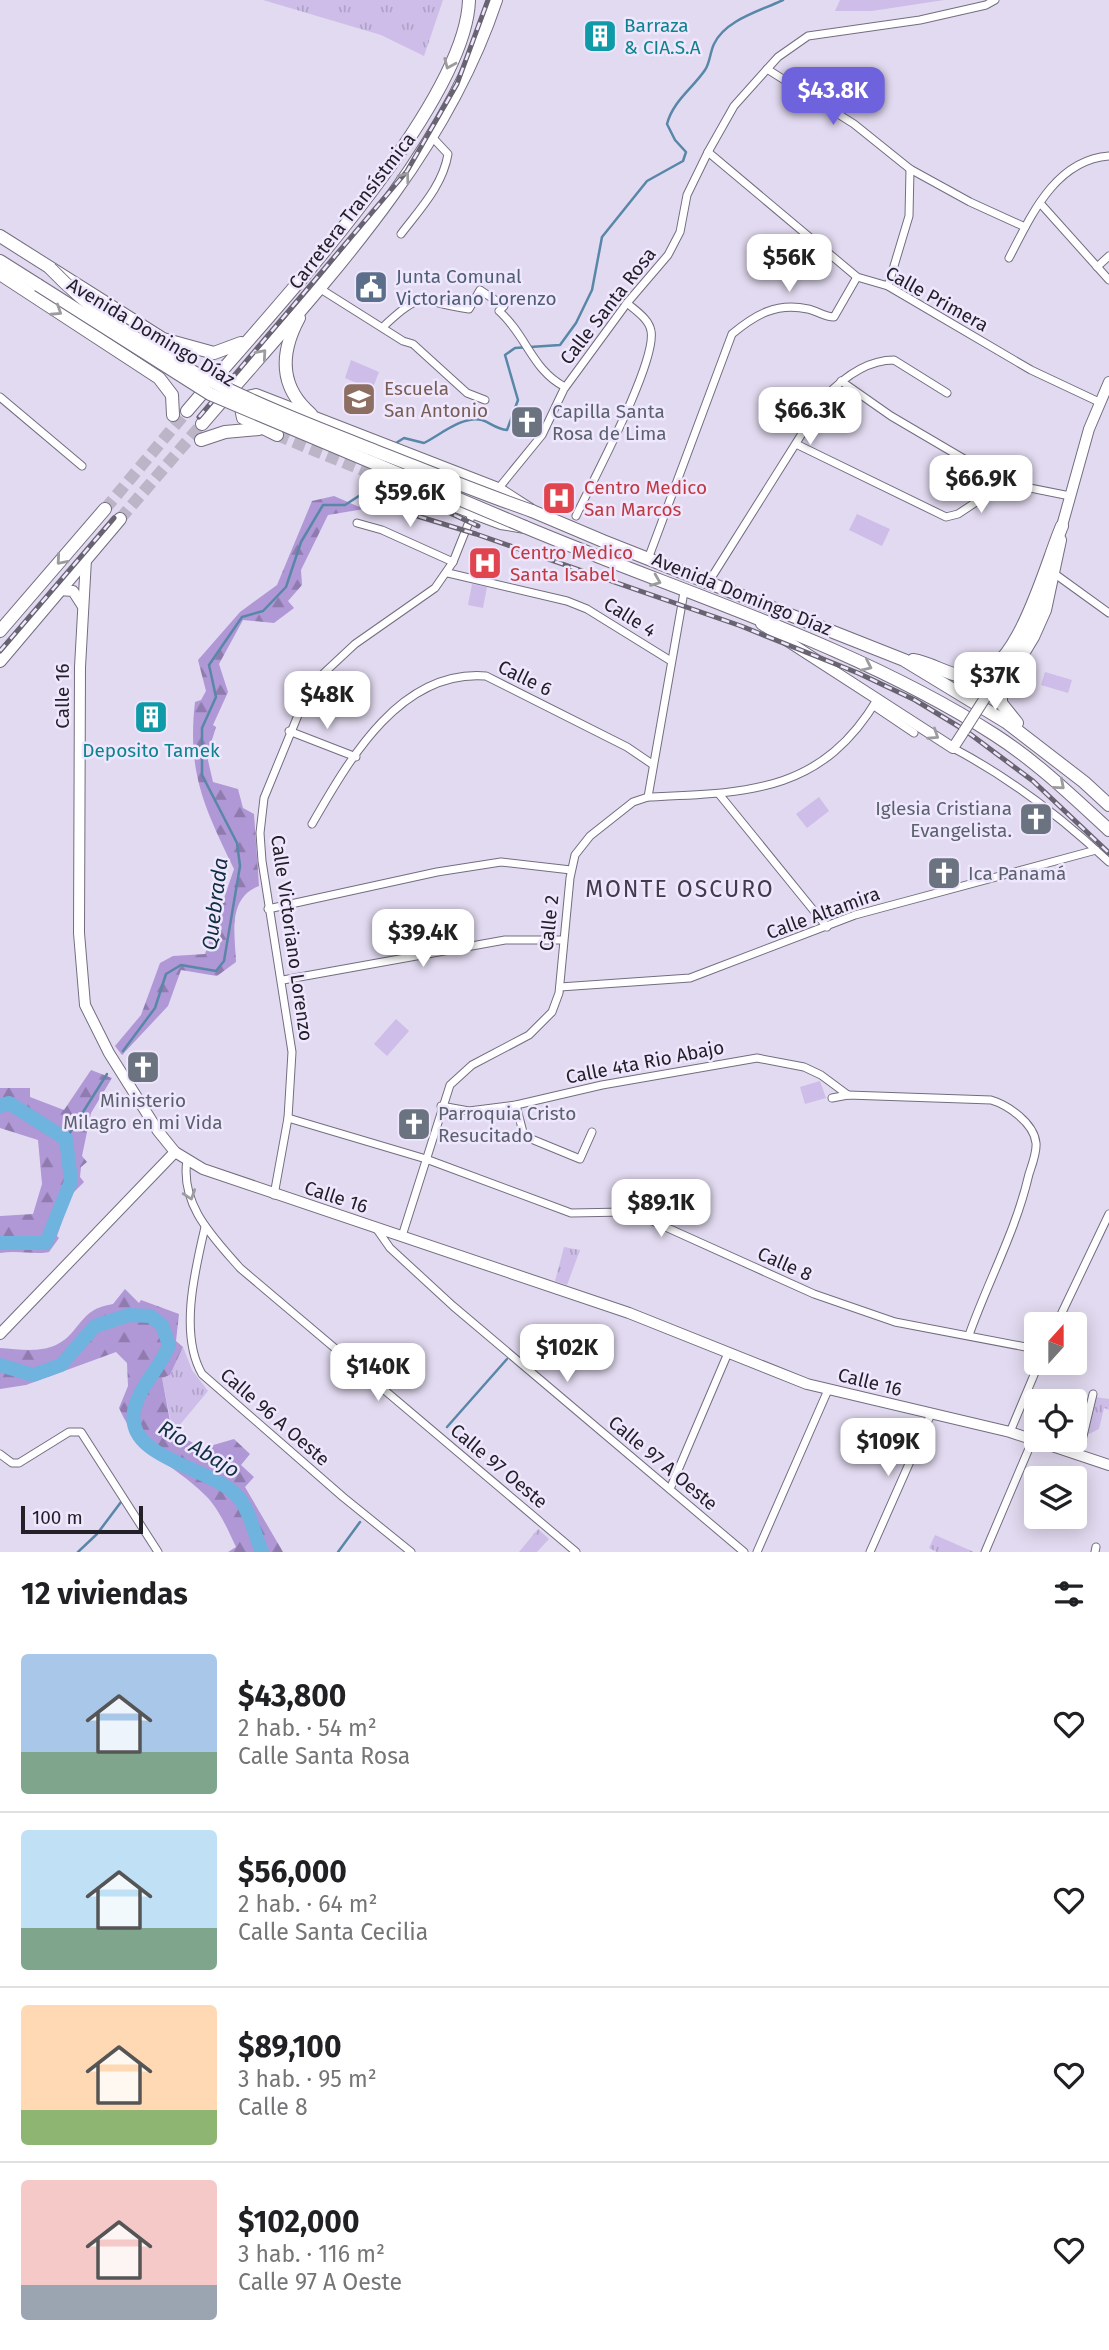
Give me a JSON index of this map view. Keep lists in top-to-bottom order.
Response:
{
  "streets": {
    "main road": ["Carretera Transístmica", "Avenida Domingo Díaz", "Calle 16"],
    "street": [
      "Calle Primera",
      "Calle Santa Rosa",
      "Calle 4",
      "Calle 6",
      "Calle Altamira",
      "Calle 2",
      "Calle Victoriano Lorenzo",
      "Calle 4ta Rio Abajo",
      "Calle 8",
      "Calle 96 A Oeste",
      "Calle 97 A Oeste",
      "Calle 97 Oeste"
    ]
  },
  "crossings": [
    ["Calle Primera", "Calle Santa Rosa"],
    ["Calle 4", "Calle Victoriano Lorenzo"],
    ["Calle 16", "Calle 2"],
    ["Calle 16", "Calle Victoriano Lorenzo"],
    ["Calle 16", "Calle 97 A Oeste"],
    ["Calle 16", "Calle 97 Oeste"],
    ["Calle Altamira", "Calle 2"],
    ["Calle 2", "Calle 4ta Rio Abajo"],
    ["Calle 2", "Calle 8"],
    ["Calle Victoriano Lorenzo", "Calle 8"],
    ["Calle 96 A Oeste", "Calle 97 Oeste"]
  ],
  "districts": ["MONTE OSCURO"],
  "water": ["Quebrada", "Río Abajo"],
  "places": {
    "building": ["Barraza & CIA.S.A", "Deposito Tamek"],
    "public building": ["Junta Comunal Victoriano Lorenzo"],
    "school or university": ["Escuela San Antonio"],
    "church": [
      "Capilla Santa Rosa de Lima",
      "Iglesia Cristiana Evangelista.",
      "Ica Panamá",
      "Ministerio Milagro en mi Vida",
      "Parroquia Cristo Resucitado"
    ],
    "hospital": ["Centro Medico San Marcos", "Centro Medico Santa Isabel"]
  },
  "scale_bar": "100 m",
  "north": "top",
  "page": {
    "price": [
      "$43.8K",
      "$56K",
      "$66.3K",
      "$66.9K",
      "$59.6K",
      "$37K",
      "$48K",
      "$39.4K",
      "$89.1K",
      "$102K",
      "$140K",
      "$109K"
    ],
    "scale": "100 m",
    "heading": "12 viviendas",
    "list": [
      {
        "name": "$43,800",
        "note": "2 hab. · 54 m² · Calle Santa Rosa"
      },
      {
        "name": "$56,000",
        "note": "2 hab. · 64 m² · Calle Santa Cecilia"
      },
      {
        "name": "$89,100",
        "note": "3 hab. · 95 m² · Calle 8"
      },
      {
        "name": "$102,000",
        "note": "3 hab. · 116 m² · Calle 97 A Oeste"
      }
    ]
  }
}
